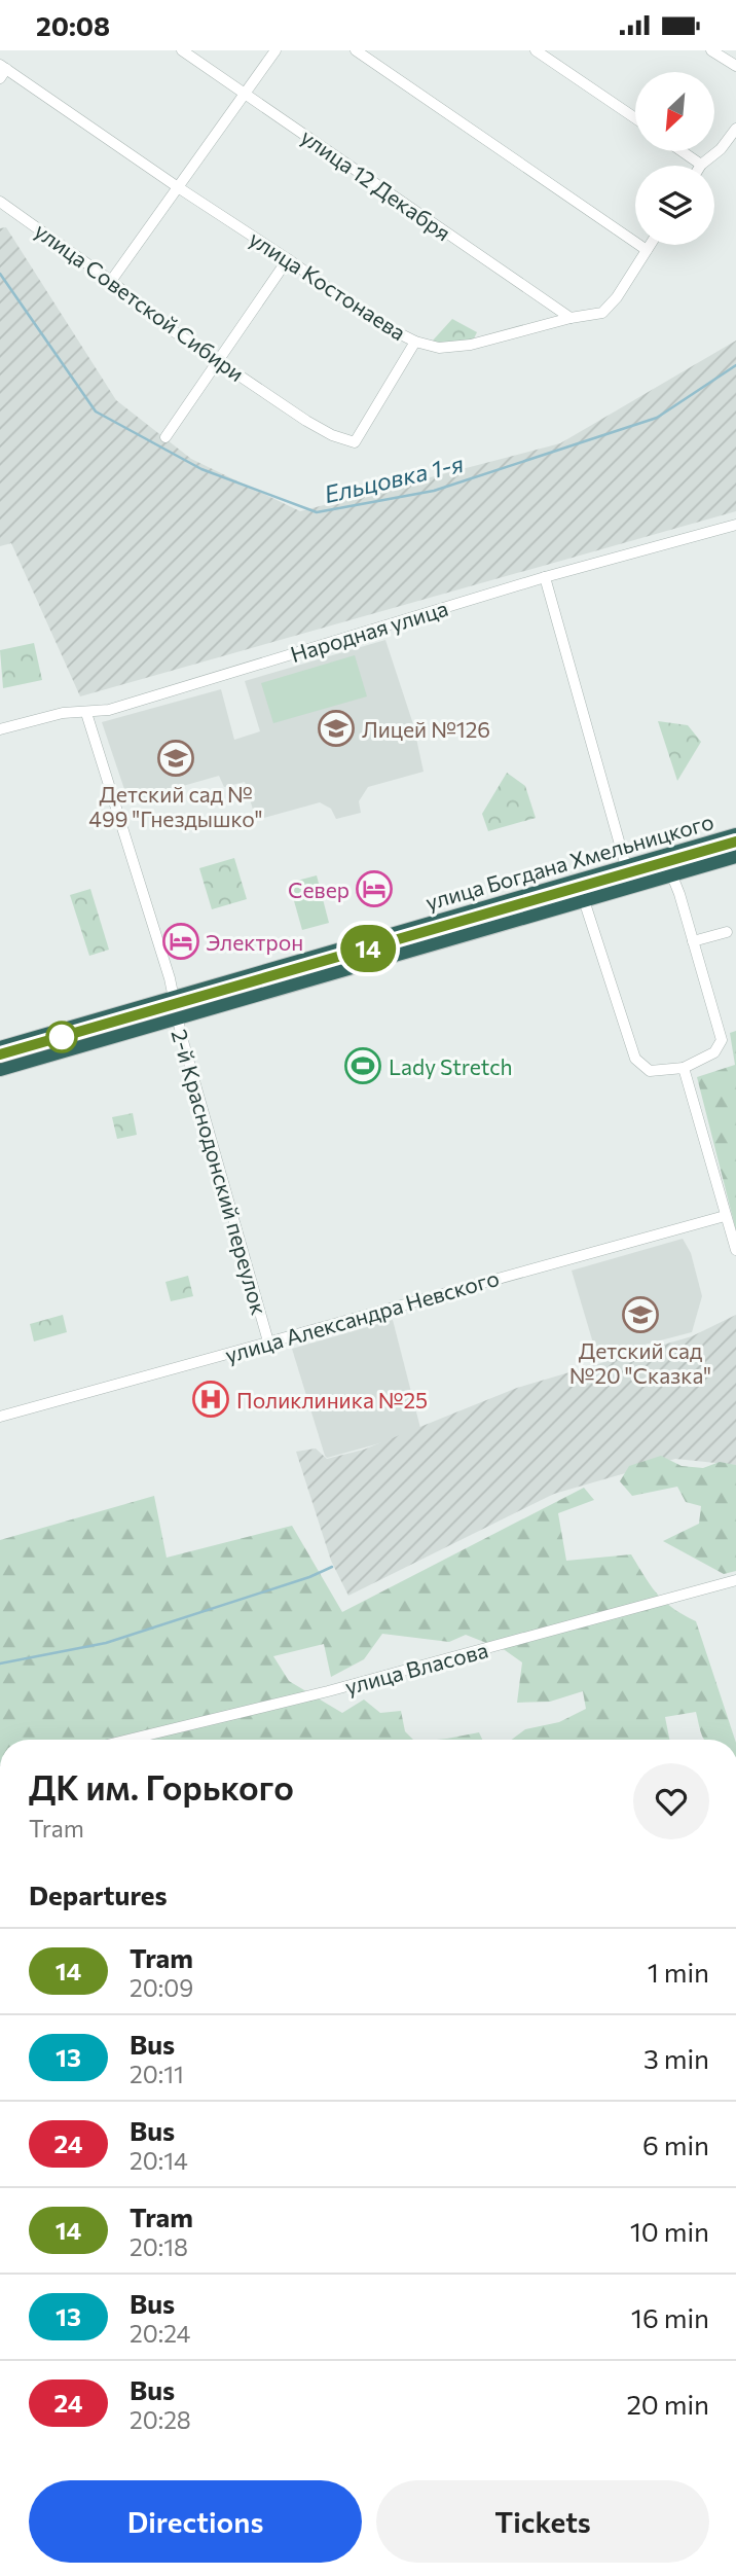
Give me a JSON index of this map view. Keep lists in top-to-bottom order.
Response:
{
  "streets": {
    "highway": ["улица Богдана Хмельницкого"],
    "street": [
      "улица 12 Декабря",
      "улица Костонаева",
      "улица Советской Сибири",
      "Народная улица",
      "2-й Краснодонский переулок",
      "улица Александра Невского",
      "улица Власова"
    ]
  },
  "crossings": [
    ["улица 12 Декабря", "улица Костонаева"],
    ["улица Костонаева", "улица Советской Сибири"],
    ["Народная улица", "2-й Краснодонский переулок"],
    ["улица Богдана Хмельницкого", "2-й Краснодонский переулок"],
    ["2-й Краснодонский переулок", "улица Александра Невского"]
  ],
  "water": ["Ельцовка 1-я"],
  "places": {
    "school or university": ["Лицей №126", "Детский сад № 499 \"Гнездышко\"", "Детский сад №20 \"Сказка\""],
    "hotel": ["Север", "Электрон"],
    "sports": ["Lady Stretch"],
    "hospital": ["Поликлиника №25"]
  },
  "lines": ["tram line 14"],
  "north": "bottom left",
  "page": {
    "status": "20:08",
    "on_map": "14",
    "heading": [
      ["ДК им. Горького", "Tram"],
      "Departures"
    ],
    "list": [
      {
        "mark": "14",
        "name": "Tram",
        "note": "20:09",
        "value": "1 min"
      },
      {
        "mark": "13",
        "name": "Bus",
        "note": "20:11",
        "value": "3 min"
      },
      {
        "mark": "24",
        "name": "Bus",
        "note": "20:14",
        "value": "6 min"
      },
      {
        "mark": "14",
        "name": "Tram",
        "note": "20:18",
        "value": "10 min"
      },
      {
        "mark": "13",
        "name": "Bus",
        "note": "20:24",
        "value": "16 min"
      },
      {
        "mark": "24",
        "name": "Bus",
        "note": "20:28",
        "value": "20 min"
      }
    ],
    "buttons": ["Directions", "Tickets"]
  }
}
